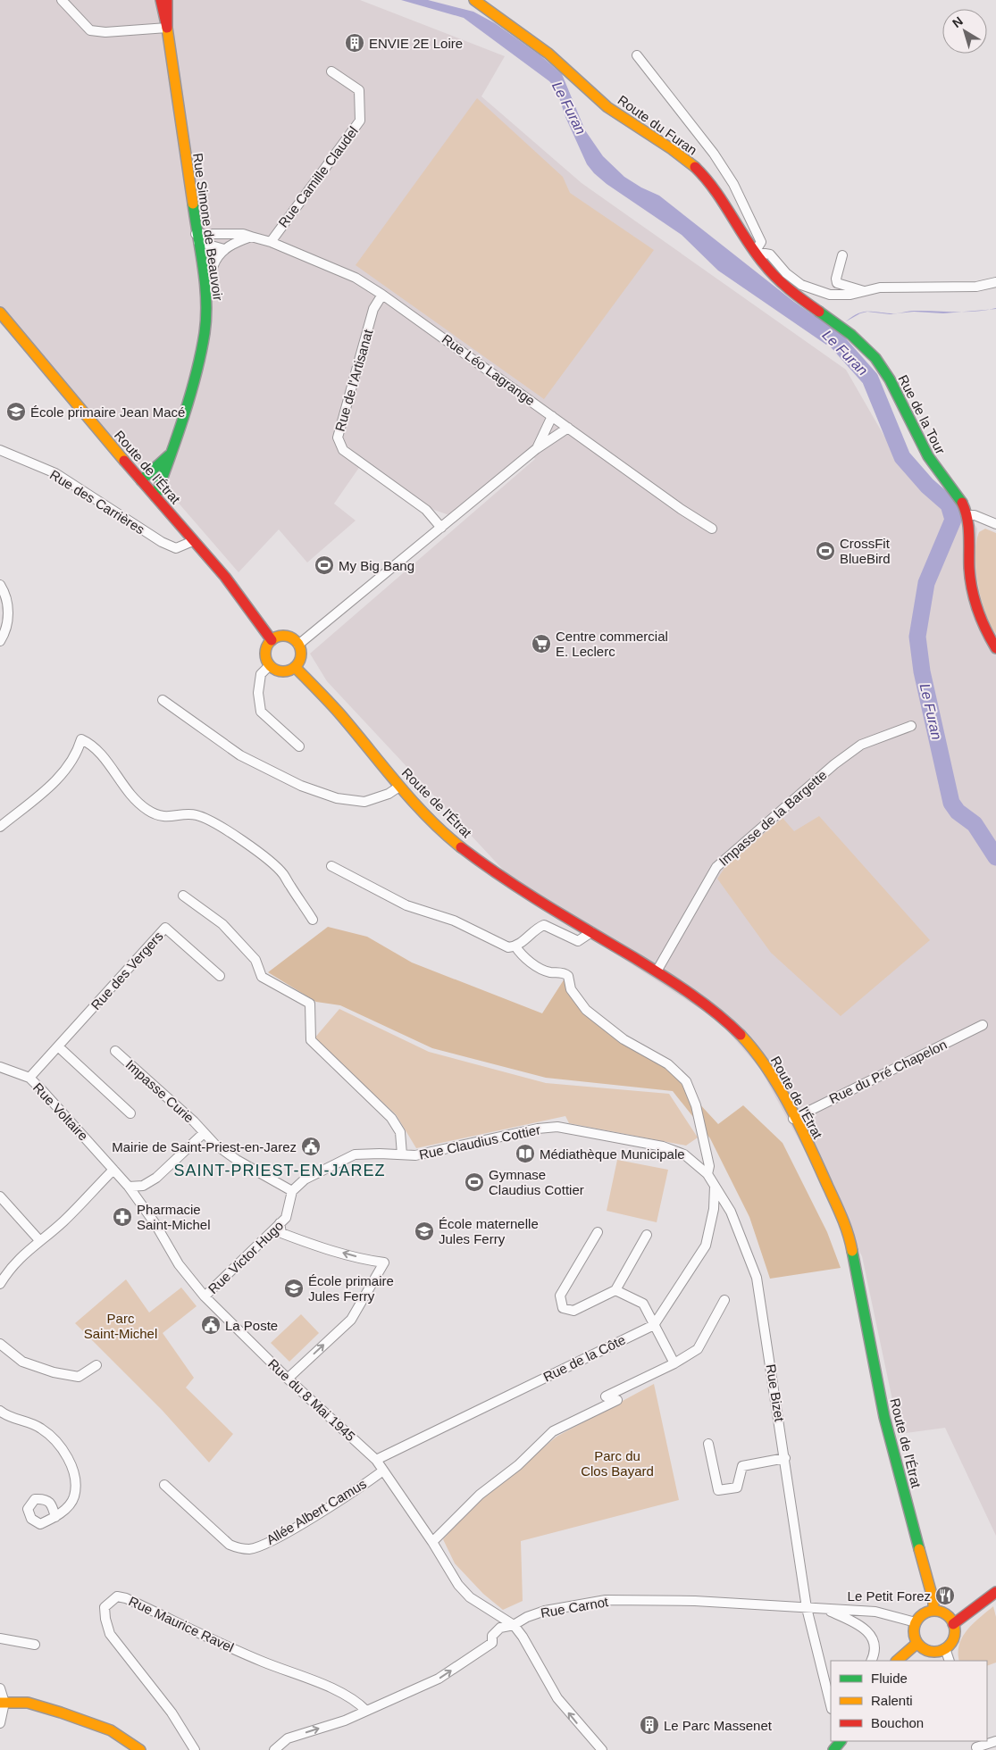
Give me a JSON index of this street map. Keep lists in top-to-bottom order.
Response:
{
  "streets": {
    "main road": [
      "Route du Furan",
      "Rue Simone de Beauvoir",
      "Rue de la Tour",
      "Route de l'Étrat"
    ],
    "street": [
      "Rue Camille Claudel",
      "Rue Léo Lagrange",
      "Rue de l'Artisanat",
      "Rue des Carrières",
      "Impasse de la Bargette",
      "Rue des Vergers",
      "Rue du Pré Chapelon",
      "Impasse Curie",
      "Rue Voltaire",
      "Rue Claudius Cottier",
      "Rue Victor Hugo",
      "Rue de la Côte",
      "Rue Bizet",
      "Rue du 8 Mai 1945",
      "Allée Albert Camus",
      "Rue Carnot",
      "Rue Maurice Ravel"
    ]
  },
  "crossings": [
    ["Route du Furan", "Rue de la Tour"],
    ["Rue Camille Claudel", "Rue Léo Lagrange"],
    ["Rue Simone de Beauvoir", "Rue Léo Lagrange"],
    ["Rue Simone de Beauvoir", "Route de l'Étrat"],
    ["Rue Léo Lagrange", "Rue de l'Artisanat"],
    ["Route de l'Étrat", "Rue des Carrières"],
    ["Route de l'Étrat", "Impasse de la Bargette"],
    ["Route de l'Étrat", "Rue du Pré Chapelon"],
    ["Route de l'Étrat", "Rue Carnot"],
    ["Rue des Vergers", "Rue Voltaire"],
    ["Impasse Curie", "Rue Claudius Cottier"],
    ["Impasse Curie", "Rue Victor Hugo"],
    ["Rue Voltaire", "Rue du 8 Mai 1945"],
    ["Rue Claudius Cottier", "Rue Victor Hugo"],
    ["Rue Claudius Cottier", "Rue Bizet"],
    ["Rue Victor Hugo", "Rue du 8 Mai 1945"],
    ["Rue de la Côte", "Rue du 8 Mai 1945"],
    ["Rue Bizet", "Rue Carnot"],
    ["Rue du 8 Mai 1945", "Allée Albert Camus"],
    ["Rue du 8 Mai 1945", "Rue Carnot"],
    ["Rue Carnot", "Rue Maurice Ravel"]
  ],
  "one_way": ["Rue Carnot"],
  "districts": ["SAINT-PRIEST-EN-JAREZ"],
  "water": ["Le Furan"],
  "parks": ["Parc Saint-Michel", "Parc du Clos Bayard"],
  "places": {
    "building": ["ENVIE 2E Loire", "Le Parc Massenet"],
    "school or university": ["École primaire Jean Macé", "École maternelle Jules Ferry", "École primaire Jules Ferry"],
    "sports": ["CrossFit BlueBird", "My Big Bang", "Gymnase Claudius Cottier"],
    "supermarket": ["Centre commercial E. Leclerc"],
    "public building": ["Mairie de Saint-Priest-en-Jarez", "La Poste"],
    "library": ["Médiathèque Municipale"],
    "pharmacy": ["Pharmacie Saint-Michel"],
    "restaurant": ["Le Petit Forez"]
  },
  "legend": ["Fluide", "Ralenti", "Bouchon"],
  "north": "top left"
}
